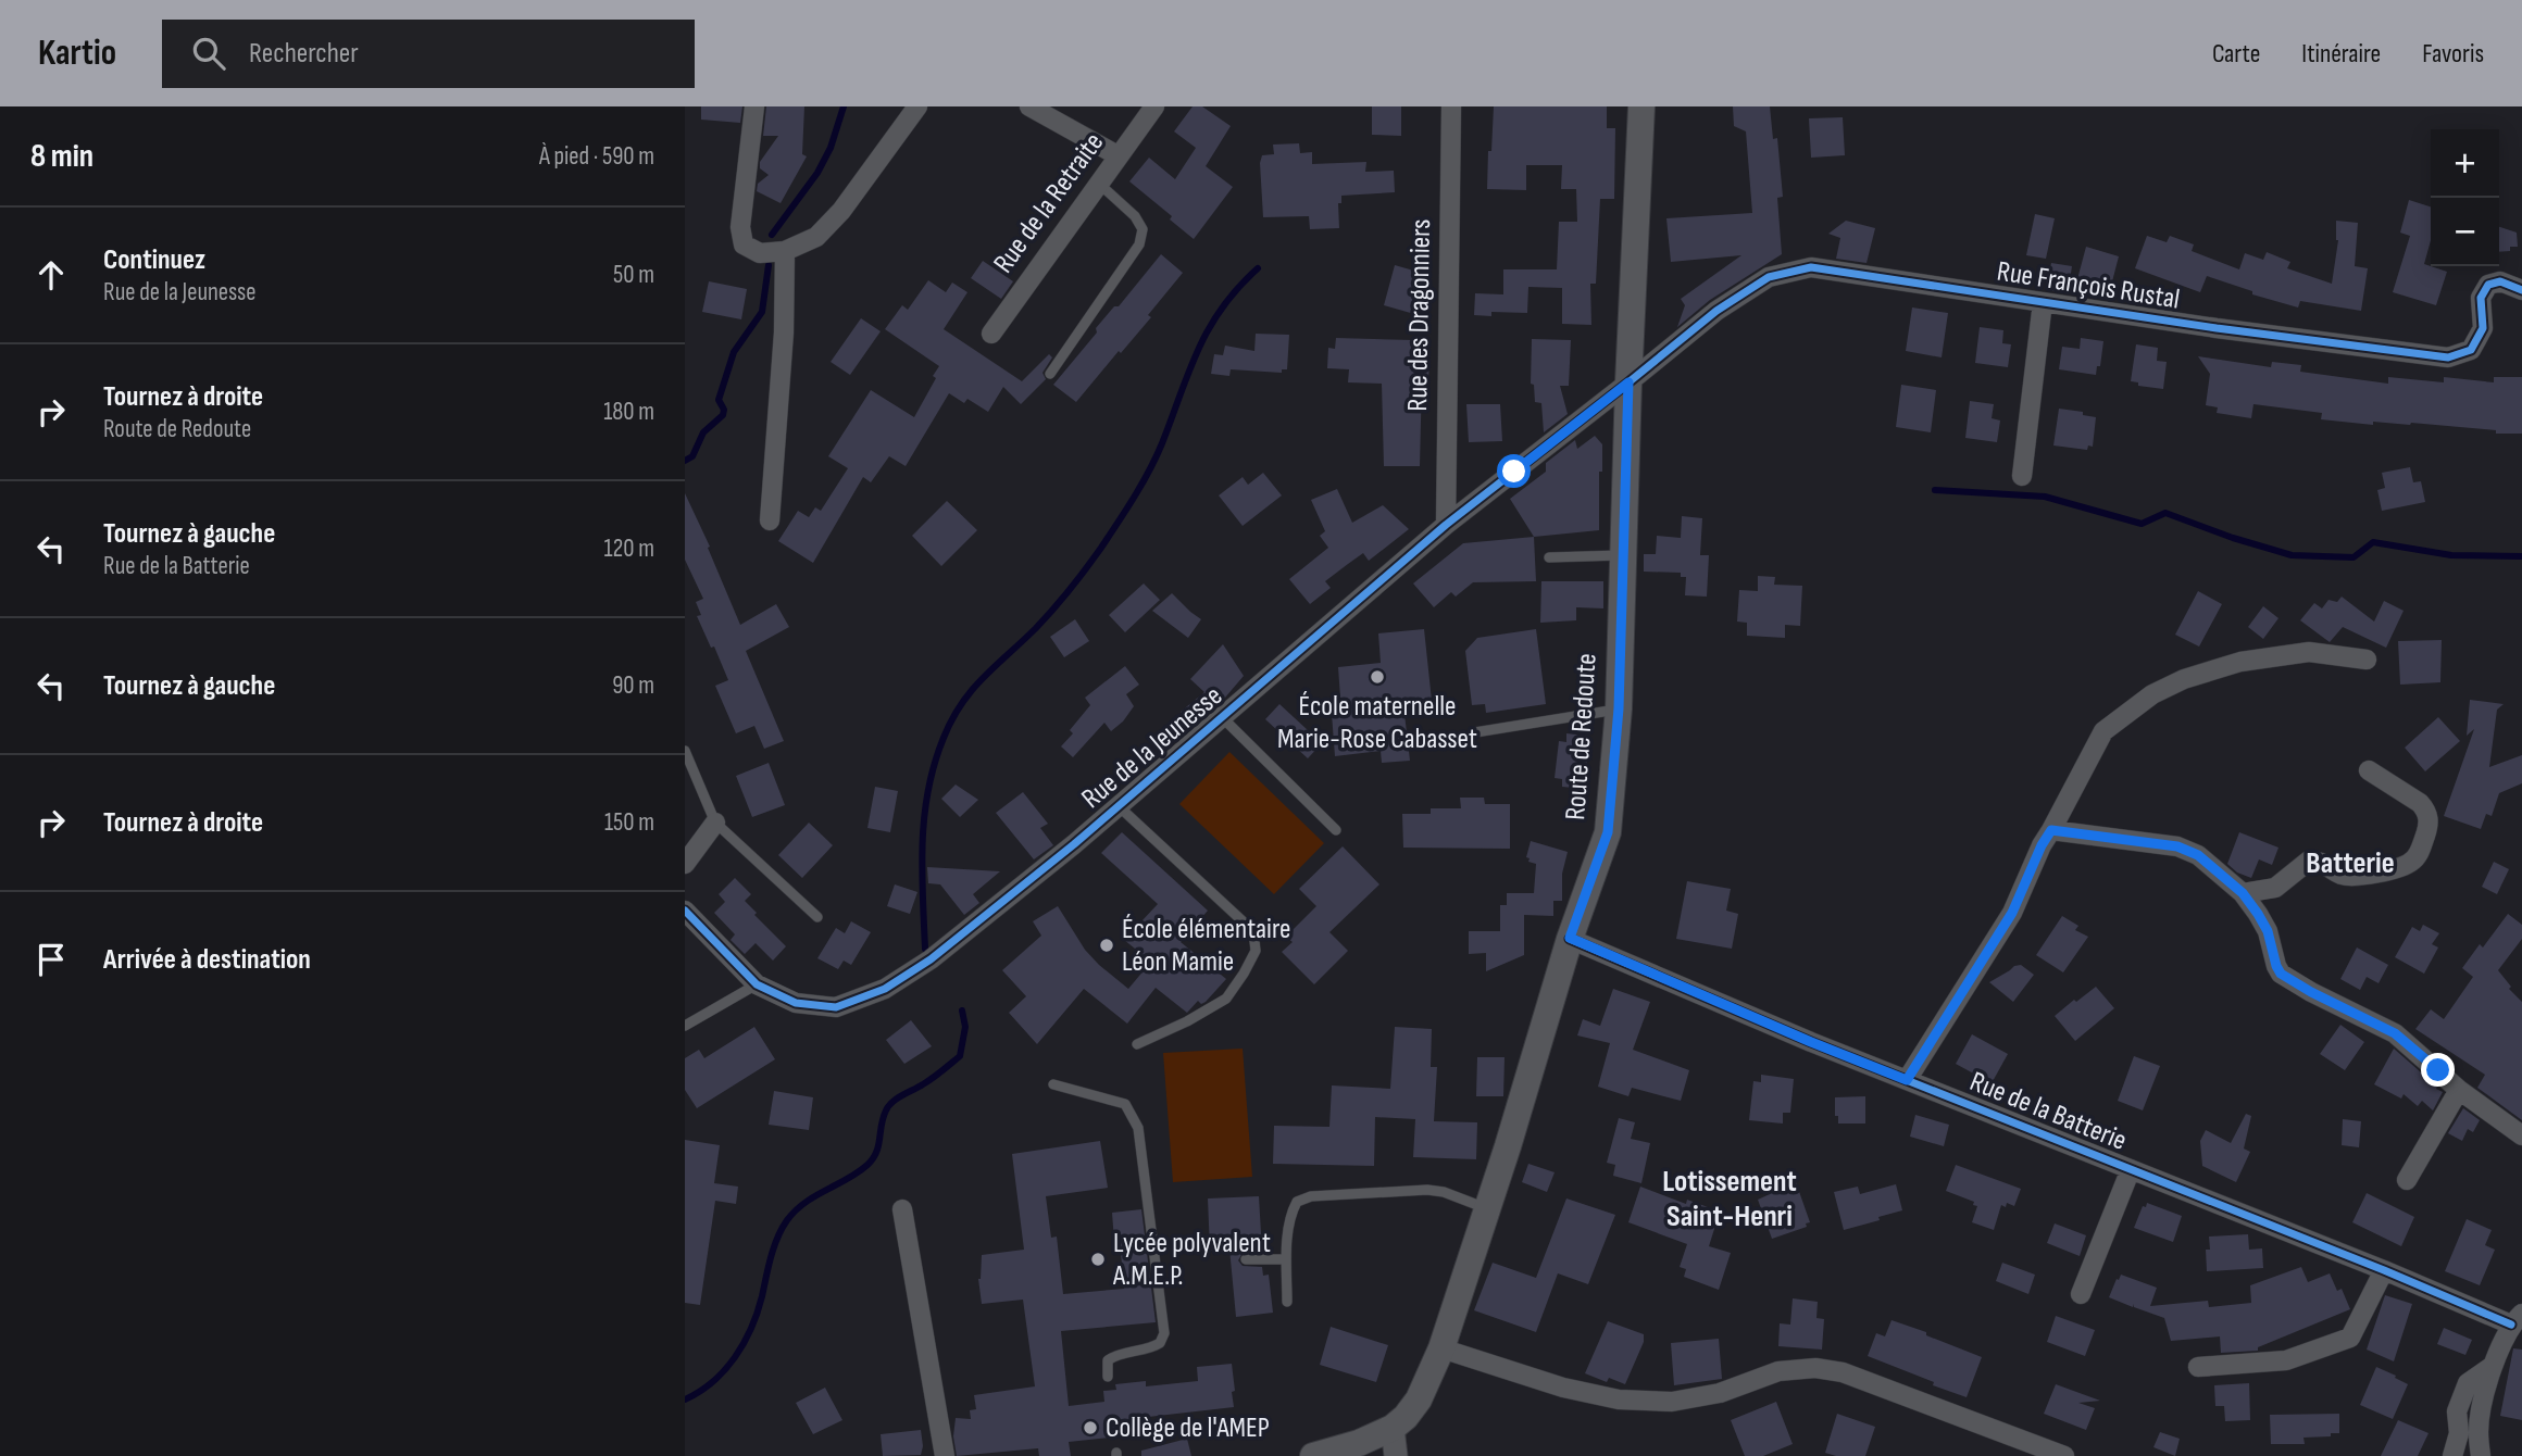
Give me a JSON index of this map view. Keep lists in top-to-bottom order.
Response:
{
  "streets": {
    "main road": ["Route de Redoute"],
    "street": [
      "Rue de la Retraite",
      "Rue François Rustal",
      "Rue des Dragonniers",
      "Rue de la Jeunesse",
      "Rue de la Batterie"
    ]
  },
  "crossings": [
    ["Rue François Rustal", "Route de Redoute"],
    ["Rue François Rustal", "Rue de la Jeunesse"],
    ["Rue des Dragonniers", "Rue de la Jeunesse"],
    ["Route de Redoute", "Rue de la Jeunesse"],
    ["Route de Redoute", "Rue de la Batterie"]
  ],
  "districts": ["Batterie", "Lotissement Saint-Henri"],
  "places": [
    "École maternelle Marie-Rose Cabasset",
    "École élémentaire Léon Mamie",
    "Lycée polyvalent A.M.E.P.",
    "Collège de l'AMEP"
  ],
  "page": {
    "header": "Kartio",
    "search": "Rechercher",
    "nav": ["Carte", "Itinéraire", "Favoris"],
    "heading": ["8 min", "À pied · 590 m"],
    "map_buttons": ["+", "−"],
    "list": [
      ["Continuez", "Rue de la Jeunesse", "50 m"],
      ["Tournez à droite", "Route de Redoute", "180 m"],
      ["Tournez à gauche", "Rue de la Batterie", "120 m"],
      ["Tournez à gauche", "90 m"],
      ["Tournez à droite", "150 m"],
      "Arrivée à destination"
    ]
  }
}
